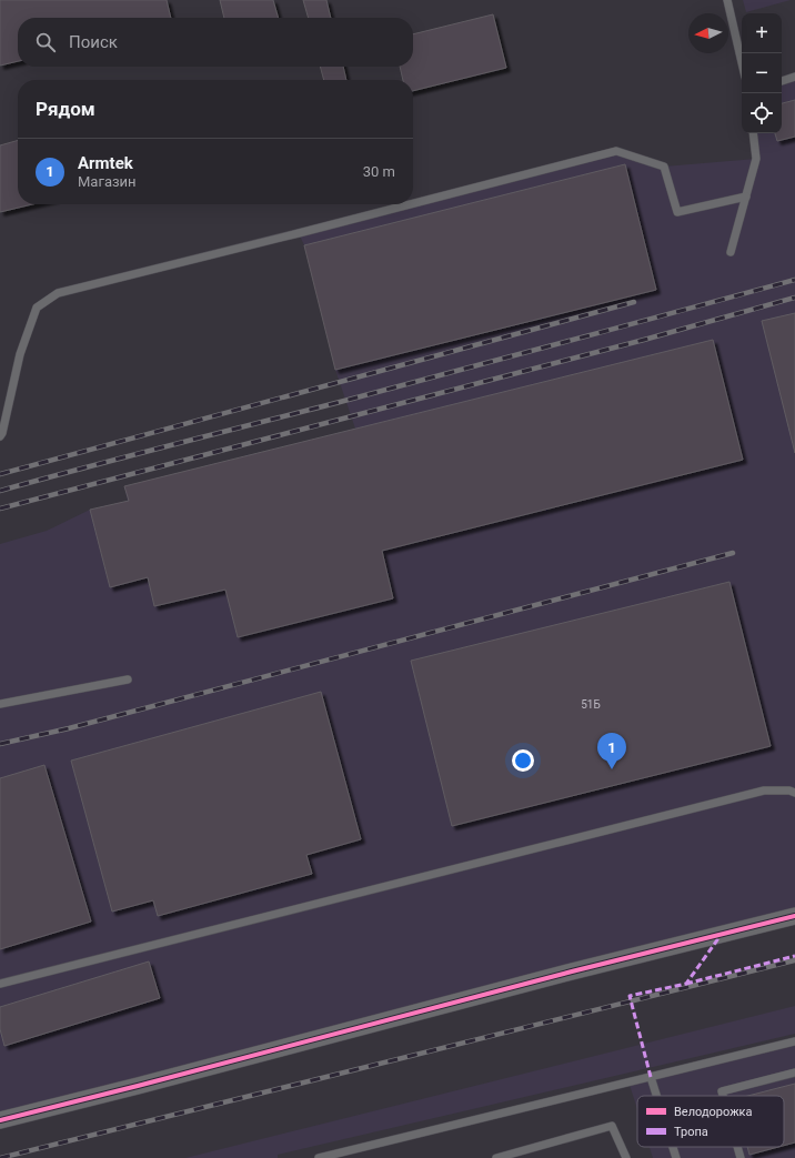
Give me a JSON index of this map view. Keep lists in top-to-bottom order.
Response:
{
  "house_numbers": ["51Б"],
  "legend": ["Велодорожка", "Тропа"],
  "north": "left",
  "page": {
    "map_buttons": ["+", "−"],
    "search": "Поиск",
    "heading": "Рядом",
    "list": [
      {
        "mark": "1",
        "name": "Armtek",
        "note": "Магазин",
        "value": "30 m"
      }
    ],
    "pins": "1"
  }
}
